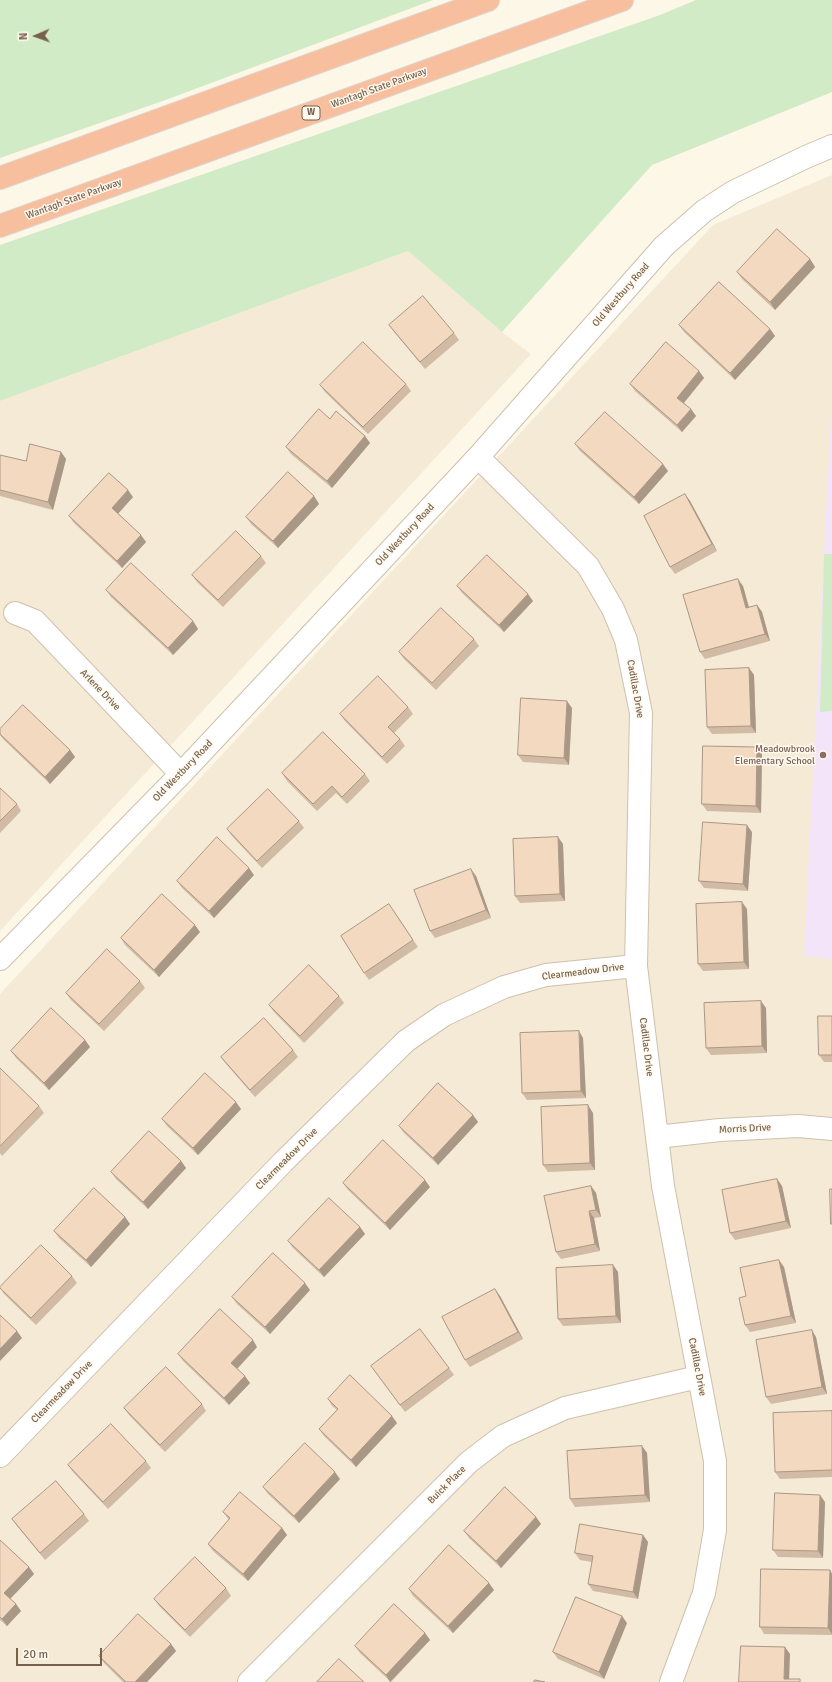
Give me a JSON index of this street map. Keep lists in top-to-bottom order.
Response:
{
  "streets": {
    "highway": ["Wantagh State Parkway", "W"],
    "street": [
      "Old Westbury Road",
      "Cadillac Drive",
      "Arlene Drive",
      "Clearmeadow Drive",
      "Morris Drive",
      "Buick Place"
    ]
  },
  "crossings": [
    ["Old Westbury Road", "Cadillac Drive"],
    ["Old Westbury Road", "Arlene Drive"],
    ["Cadillac Drive", "Clearmeadow Drive"],
    ["Cadillac Drive", "Morris Drive"],
    ["Cadillac Drive", "Buick Place"]
  ],
  "places": ["Meadowbrook Elementary School"],
  "scale_bar": "20 m",
  "north": "left"
}
